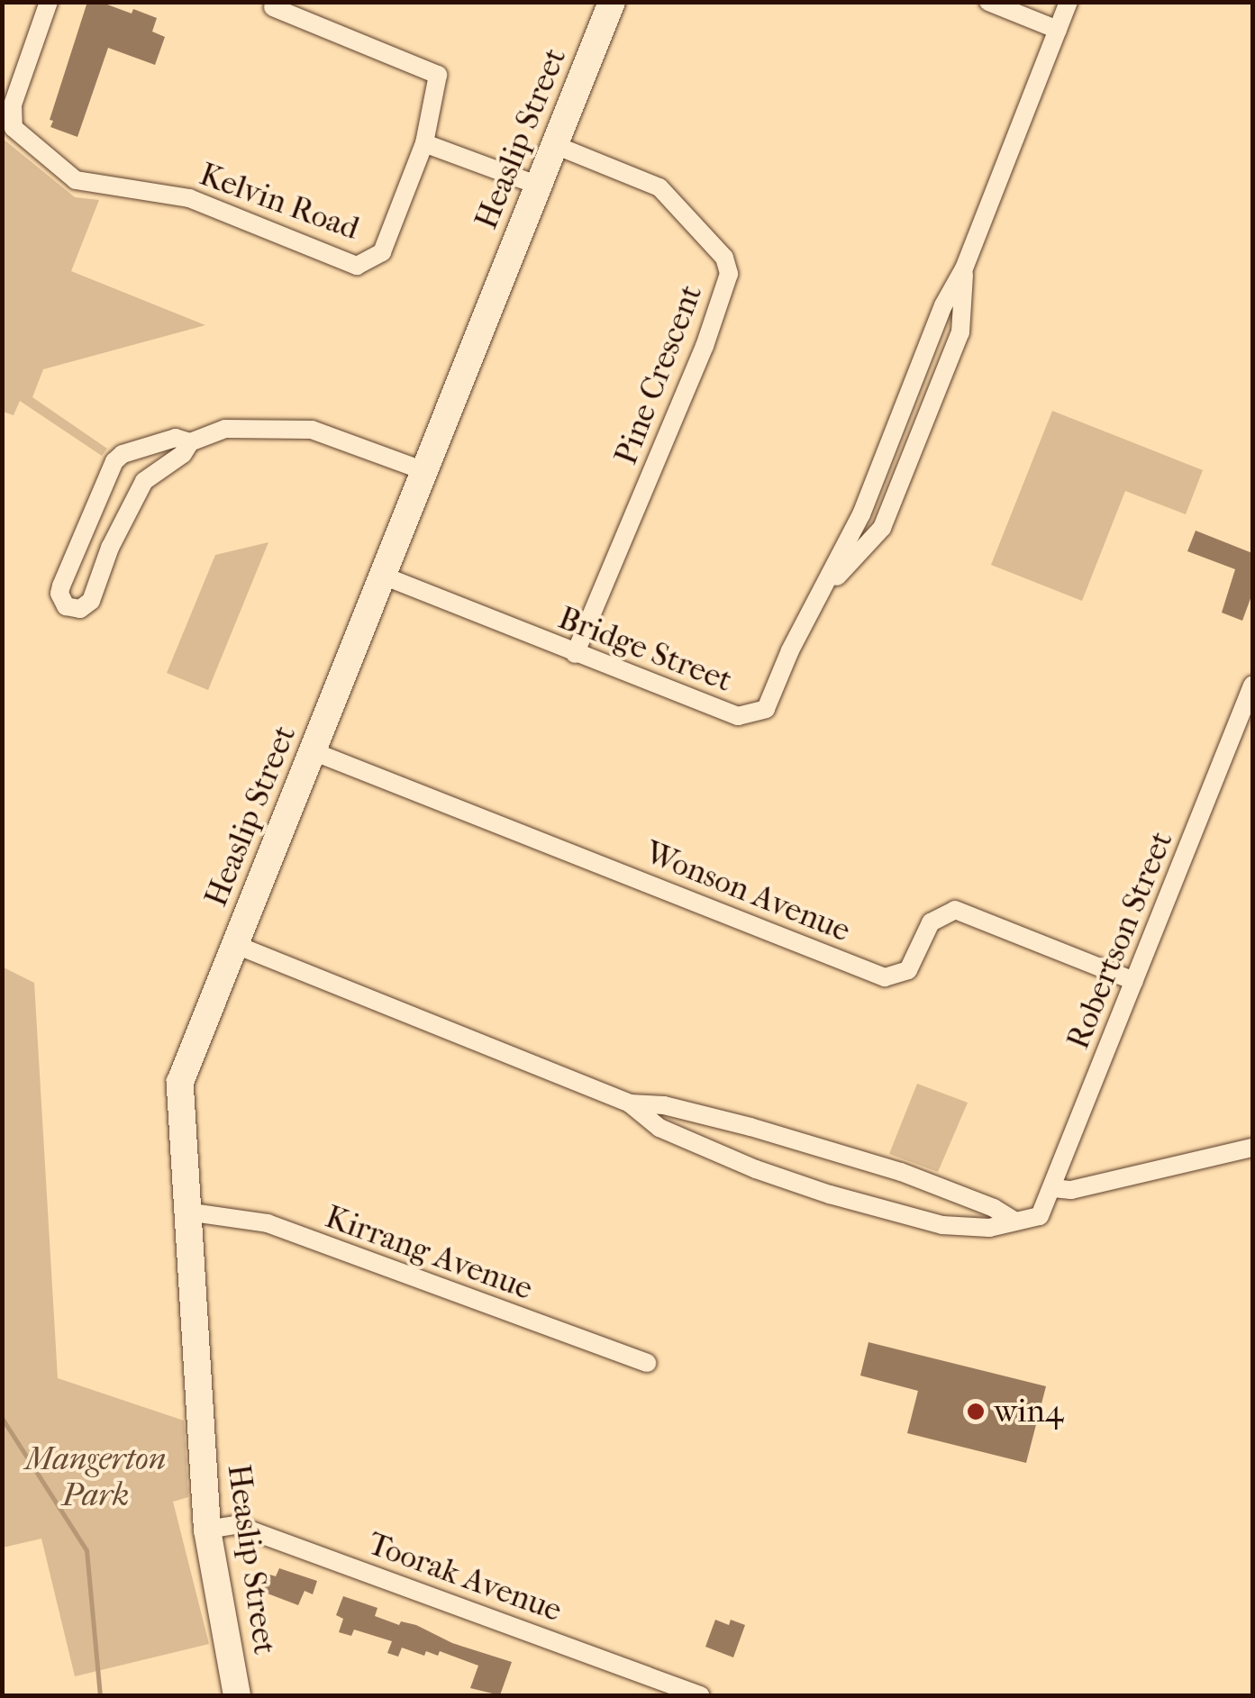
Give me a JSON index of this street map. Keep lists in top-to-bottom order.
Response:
{
  "streets": {
    "street": [
      "Heaslip Street",
      "Kelvin Road",
      "Pine Crescent",
      "Bridge Street",
      "Wonson Avenue",
      "Robertson Street",
      "Kirrang Avenue",
      "Toorak Avenue"
    ]
  },
  "crossings": [
    ["Heaslip Street", "Pine Crescent"],
    ["Heaslip Street", "Bridge Street"],
    ["Heaslip Street", "Wonson Avenue"],
    ["Heaslip Street", "Kirrang Avenue"],
    ["Heaslip Street", "Toorak Avenue"],
    ["Pine Crescent", "Bridge Street"],
    ["Wonson Avenue", "Robertson Street"]
  ],
  "parks": ["Mangerton Park"],
  "places": ["win4"]
}
